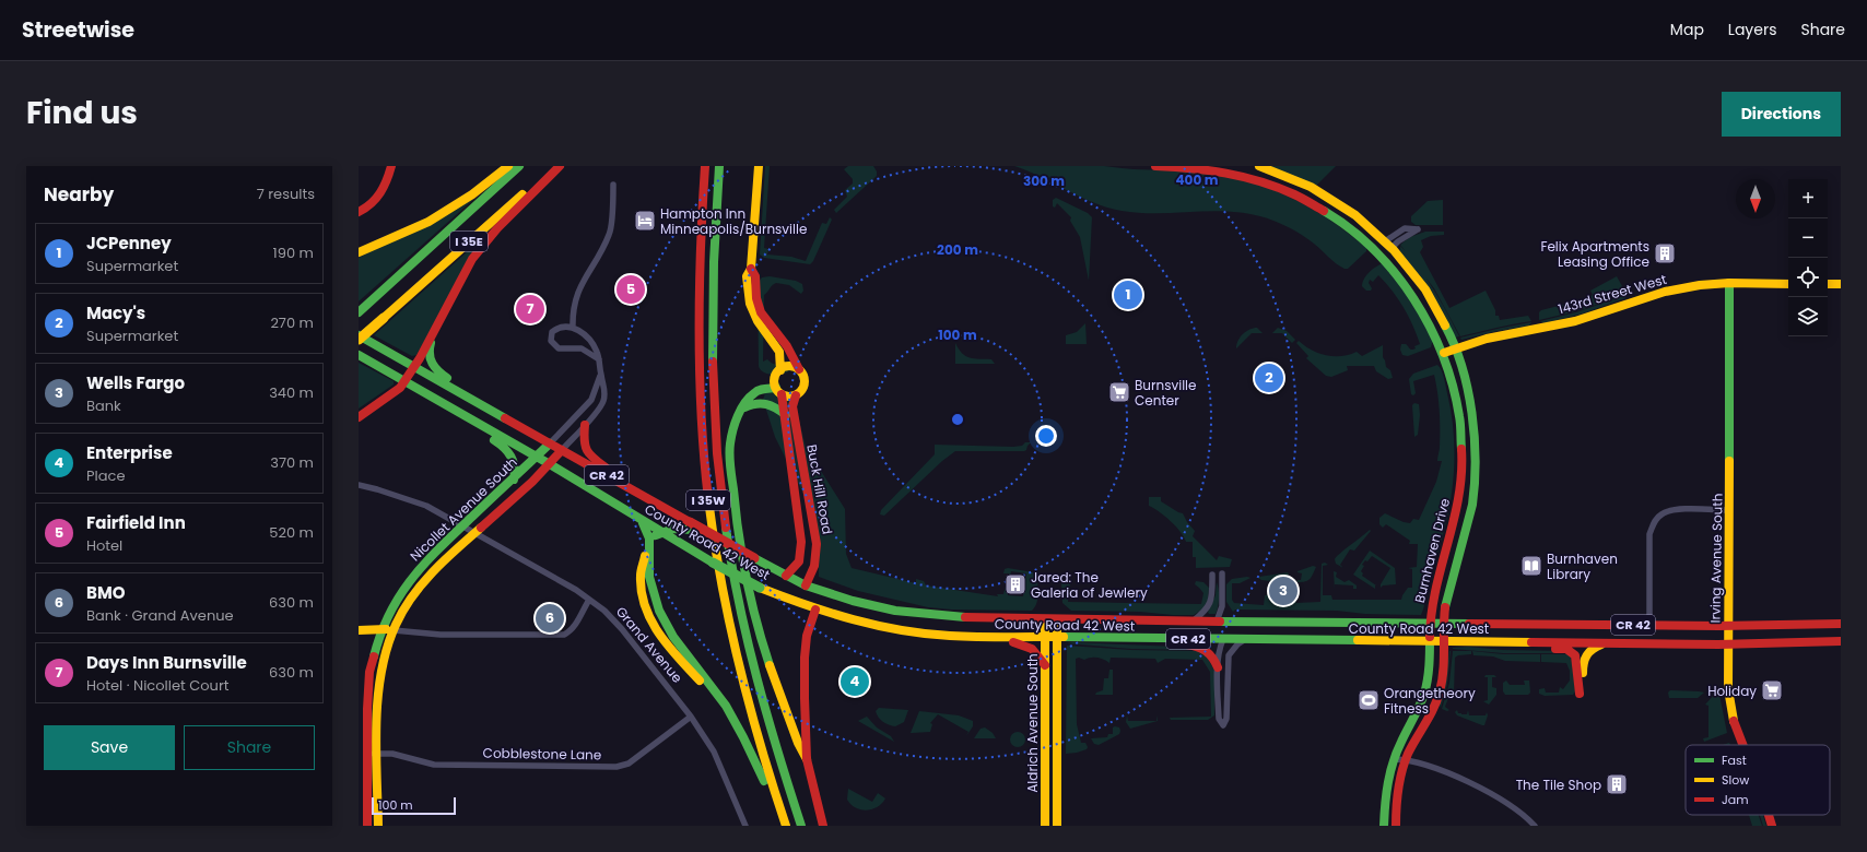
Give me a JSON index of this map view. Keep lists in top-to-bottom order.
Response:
{
  "streets": {
    "main road": [
      "I 35E",
      "143rd Street West",
      "CR 42",
      "Buck Hill Road",
      "I 35W",
      "Nicollet Avenue South",
      "County Road 42 West",
      "Burnhaven Drive",
      "Irving Avenue South",
      "Aldrich Avenue South"
    ],
    "street": ["Grand Avenue", "Cobblestone Lane"]
  },
  "crossings": [
    ["143rd Street West", "Burnhaven Drive"],
    ["143rd Street West", "Irving Avenue South"],
    ["CR 42", "County Road 42 West"],
    ["Buck Hill Road", "County Road 42 West"],
    ["Nicollet Avenue South", "County Road 42 West"],
    ["Nicollet Avenue South", "Grand Avenue"],
    ["Nicollet Avenue South", "Cobblestone Lane"],
    ["County Road 42 West", "Burnhaven Drive"],
    ["County Road 42 West", "Irving Avenue South"],
    ["County Road 42 West", "Aldrich Avenue South"],
    ["Grand Avenue", "Cobblestone Lane"]
  ],
  "places": {
    "hotel": ["Hampton Inn Minneapolis/Burnsville"],
    "building": ["Felix Apartments Leasing Office", "Jared: The Galeria of Jewlery", "The Tile Shop"],
    "supermarket": ["Burnsville Center", "Holiday"],
    "library": ["Burnhaven Library"],
    "sports": ["Orangetheory Fitness"]
  },
  "legend": ["Fast", "Slow", "Jam"],
  "scale_bar": "100 m",
  "north": "bottom",
  "page": {
    "header": "Streetwise",
    "nav": ["Map", "Layers", "Share"],
    "title": "Find us",
    "buttons": [
      "Directions",
      ["Save", "Share"]
    ],
    "heading": ["Nearby", "7 results"],
    "map_buttons": ["+", "−"],
    "list": [
      {
        "mark": "1",
        "name": "JCPenney",
        "note": "Supermarket",
        "value": "190 m"
      },
      {
        "mark": "2",
        "name": "Macy's",
        "note": "Supermarket",
        "value": "270 m"
      },
      {
        "mark": "3",
        "name": "Wells Fargo",
        "note": "Bank",
        "value": "340 m"
      },
      {
        "mark": "4",
        "name": "Enterprise",
        "note": "Place",
        "value": "370 m"
      },
      {
        "mark": "5",
        "name": "Fairfield Inn",
        "note": "Hotel",
        "value": "520 m"
      },
      {
        "mark": "6",
        "name": "BMO",
        "note": "Bank · Grand Avenue",
        "value": "630 m"
      },
      {
        "mark": "7",
        "name": "Days Inn Burnsville",
        "note": "Hotel · Nicollet Court",
        "value": "630 m"
      }
    ],
    "pins": [
      "5",
      "1",
      "7",
      "2",
      "3",
      "6",
      "4"
    ],
    "scale": "100 m"
  },
  "rings": [
    "400 m",
    "300 m",
    "200 m",
    "100 m"
  ]
}
